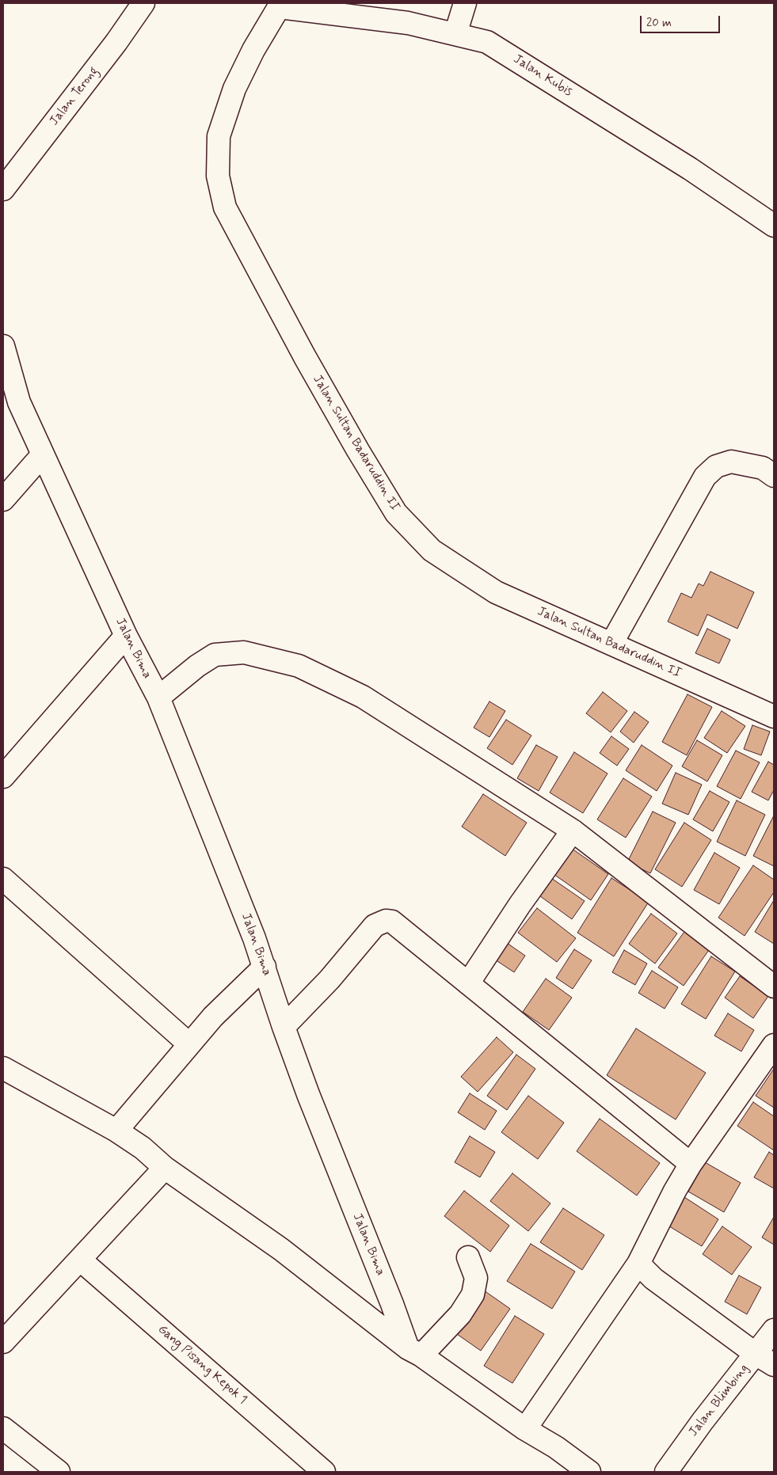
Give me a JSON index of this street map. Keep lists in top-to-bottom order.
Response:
{
  "streets": {
    "street": [
      "Jalan Kubis",
      "Jalan Terong",
      "Jalan Sultan Badaruddin II",
      "Jalan Bima",
      "Gang Pisang Kepok 1",
      "Jalan Blimbing"
    ]
  },
  "crossings": [
    ["Jalan Kubis", "Jalan Sultan Badaruddin II"]
  ],
  "scale_bar": "20 m"
}
